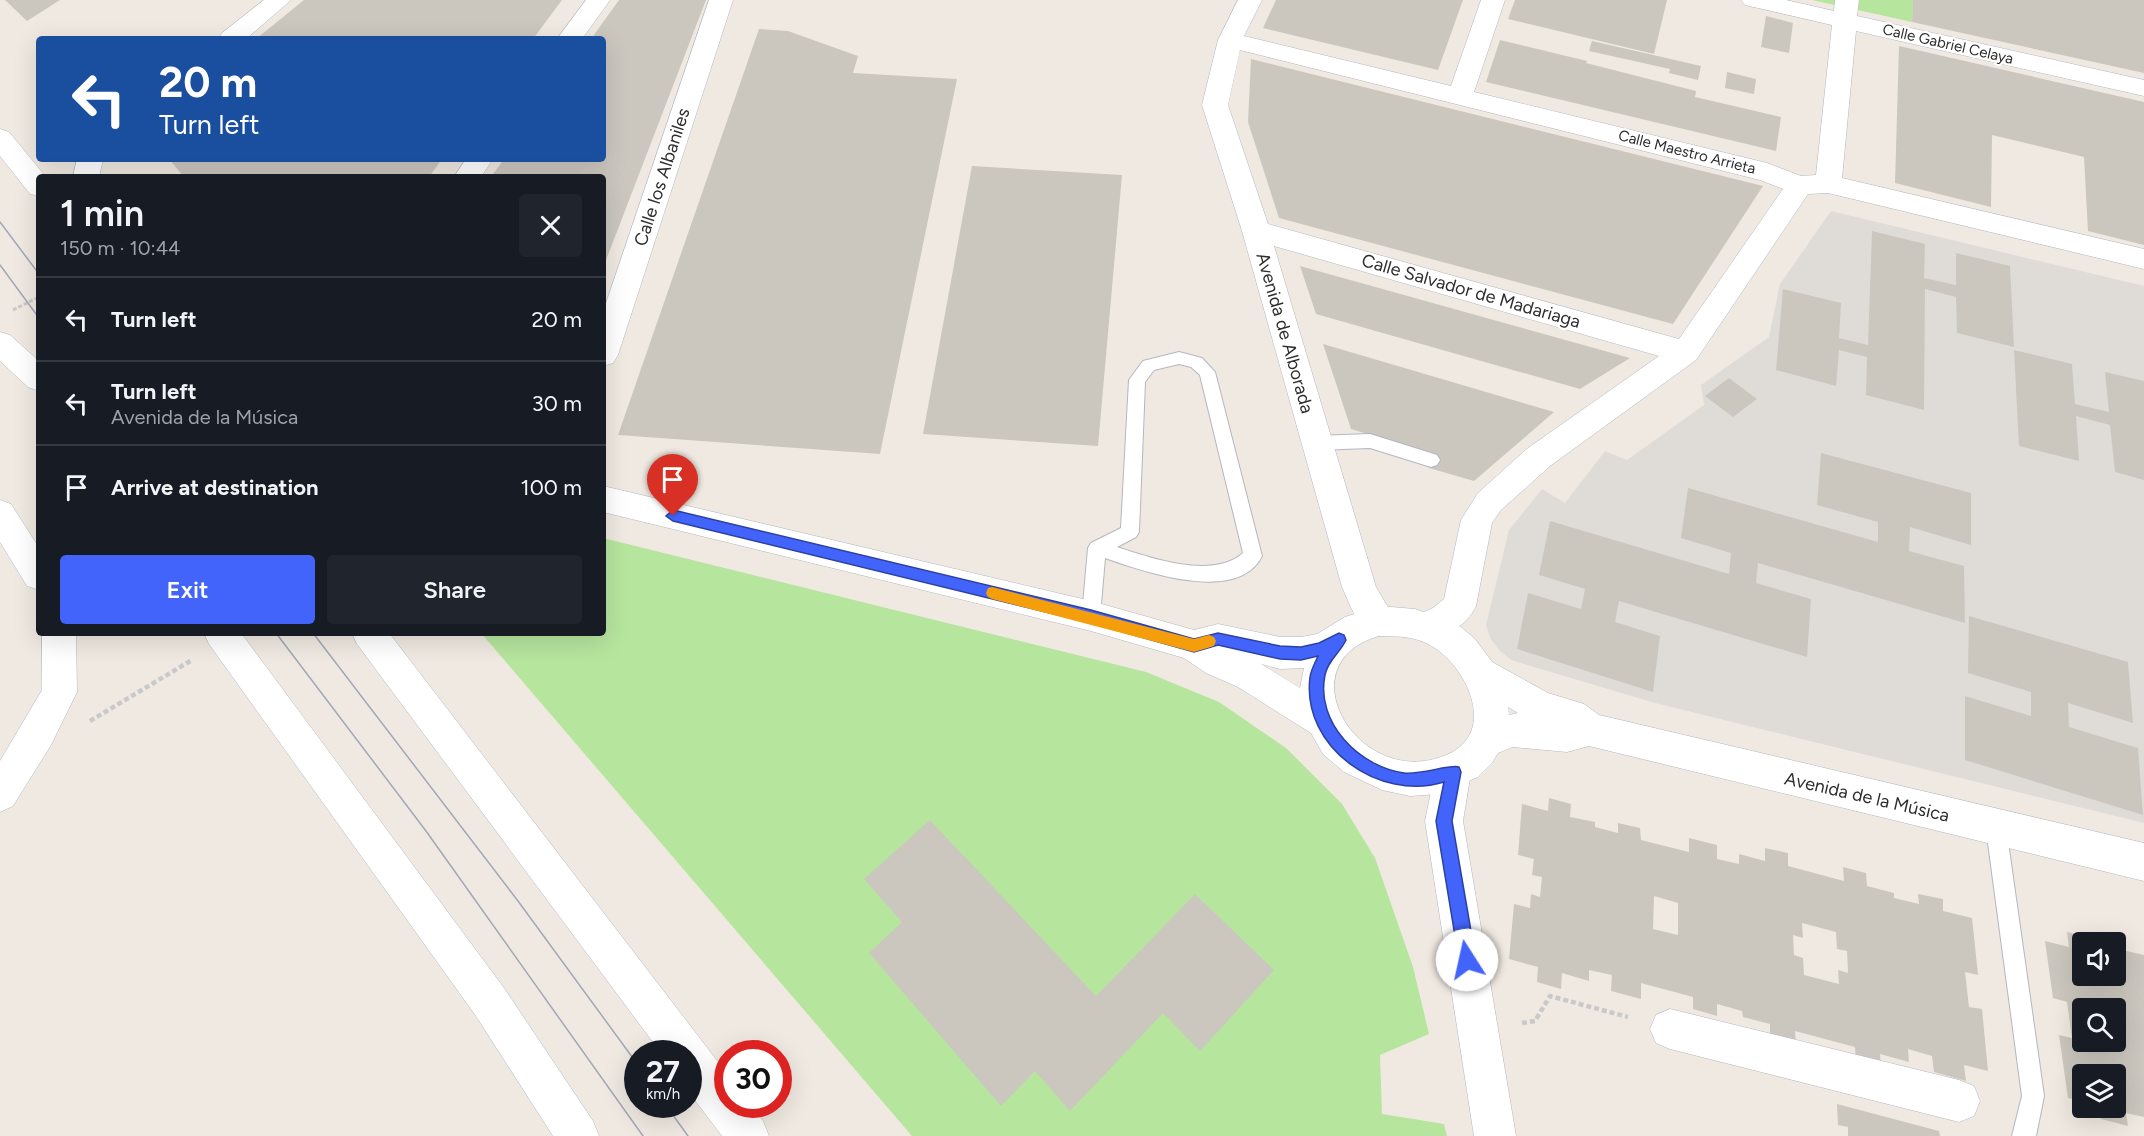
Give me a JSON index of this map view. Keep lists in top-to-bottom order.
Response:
{
  "streets": {
    "street": [
      "Calle Gabriel Celaya",
      "Calle Maestro Arrieta",
      "Calle los Albaniles",
      "Calle Salvador de Madariaga",
      "Avenida de Alborada",
      "Avenida de la Música"
    ]
  },
  "crossings": [
    ["Calle Maestro Arrieta", "Avenida de Alborada"],
    ["Calle Salvador de Madariaga", "Avenida de Alborada"],
    ["Avenida de Alborada", "Avenida de la Música"]
  ],
  "page": {
    "turn": ["20 m", "Turn left"],
    "heading": ["1 min", "150 m · 10:44"],
    "list": [
      {
        "name": "Turn left",
        "value": "20 m"
      },
      {
        "name": "Turn left",
        "note": "Avenida de la Música",
        "value": "30 m"
      },
      {
        "name": "Arrive at destination",
        "value": "100 m"
      }
    ],
    "buttons": ["Exit", "Share"],
    "speed": "27 km/h",
    "limit": "30"
  }
}
